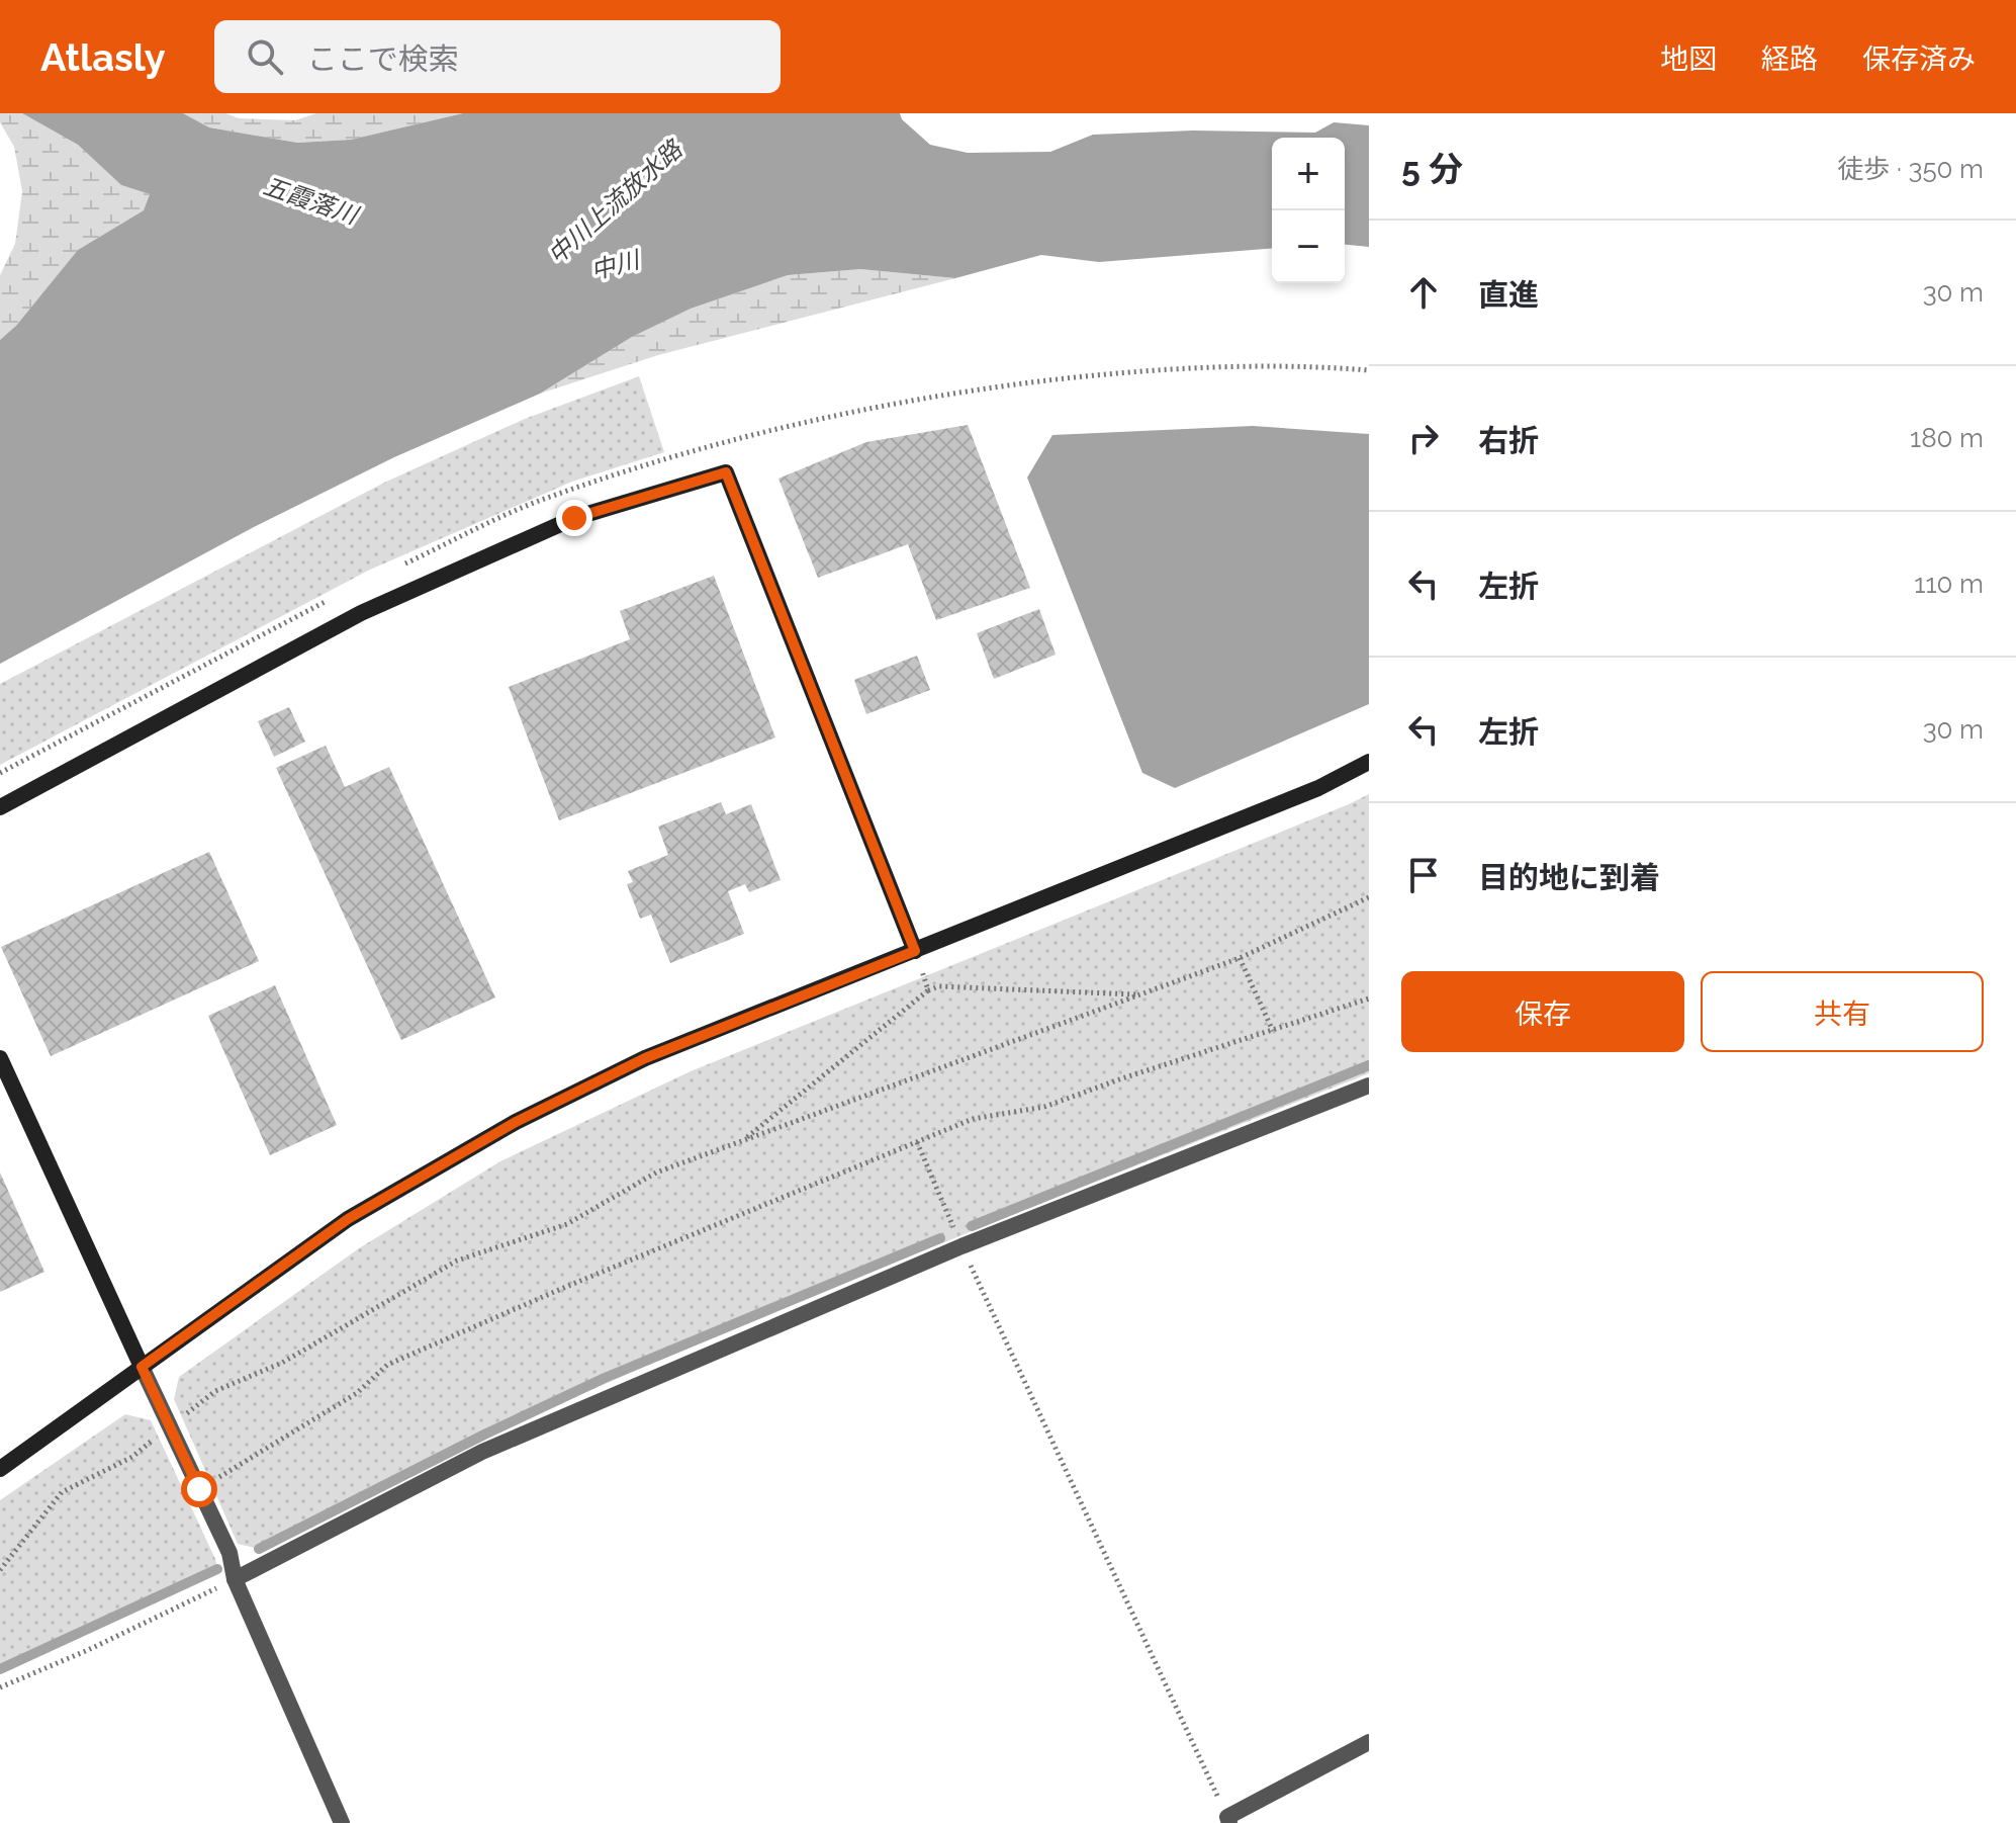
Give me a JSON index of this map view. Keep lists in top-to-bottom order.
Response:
{
  "water": ["五霞落川", "中川上流放水路", "中川"],
  "page": {
    "header": "Atlasly",
    "search": "ここで検索",
    "nav": ["地図", "経路", "保存済み"],
    "heading": ["5 分", "徒歩 · 350 m"],
    "map_buttons": ["+", "−"],
    "list": [
      ["直進", "30 m"],
      ["右折", "180 m"],
      ["左折", "110 m"],
      ["左折", "30 m"],
      "目的地に到着"
    ],
    "buttons": ["保存", "共有"]
  }
}
